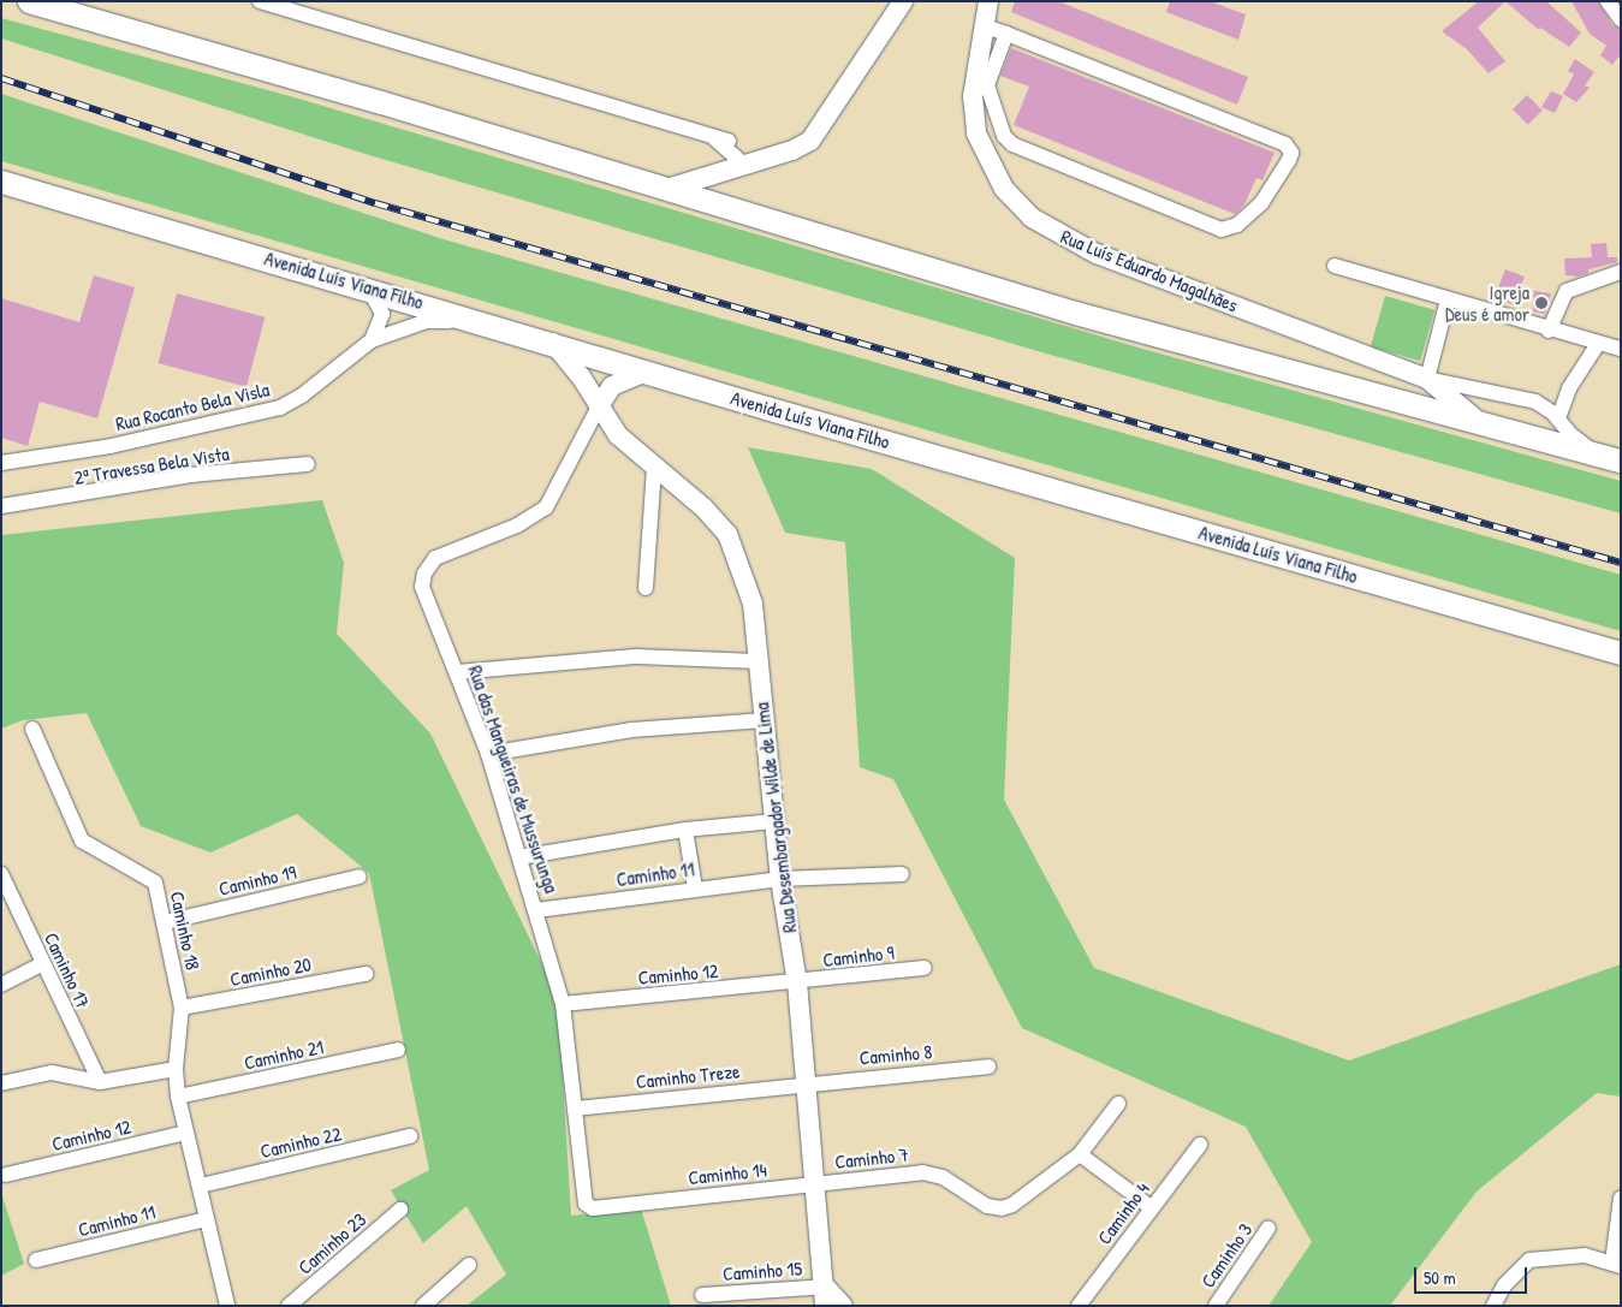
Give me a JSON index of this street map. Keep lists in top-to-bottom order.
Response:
{
  "streets": {
    "highway": ["Avenida Luís Viana Filho"],
    "main road": ["Rua Luís Eduardo Magalhães", "Rua Desembargador Wilde de Lima"],
    "street": [
      "Rua Rocanto Bela Visla",
      "2ª Travessa Bela Vista",
      "Rua das Mangueiras de Mussurunga",
      "Caminho 11",
      "Caminho 19",
      "Caminho 18",
      "Caminho 9",
      "Caminho 17",
      "Caminho 20",
      "Caminho 12",
      "Caminho 21",
      "Caminho 8",
      "Caminho Treze",
      "Caminho 22",
      "Caminho 7",
      "Caminho 14",
      "Caminho 4",
      "Caminho 23",
      "Caminho 3",
      "Caminho 15"
    ]
  },
  "crossings": [
    ["Avenida Luís Viana Filho", "Rua Rocanto Bela Visla"],
    ["Avenida Luís Viana Filho", "Rua Desembargador Wilde de Lima"],
    ["Rua das Mangueiras de Mussurunga", "Rua Desembargador Wilde de Lima"],
    ["Rua das Mangueiras de Mussurunga", "Caminho 11"],
    ["Rua das Mangueiras de Mussurunga", "Caminho 12"],
    ["Rua das Mangueiras de Mussurunga", "Caminho Treze"],
    ["Rua das Mangueiras de Mussurunga", "Caminho 14"],
    ["Rua Desembargador Wilde de Lima", "Caminho 11"],
    ["Rua Desembargador Wilde de Lima", "Caminho 9"],
    ["Rua Desembargador Wilde de Lima", "Caminho 12"],
    ["Rua Desembargador Wilde de Lima", "Caminho 8"],
    ["Rua Desembargador Wilde de Lima", "Caminho Treze"],
    ["Rua Desembargador Wilde de Lima", "Caminho 7"],
    ["Rua Desembargador Wilde de Lima", "Caminho 14"],
    ["Rua Desembargador Wilde de Lima", "Caminho 15"],
    ["Caminho 11", "Caminho 18"],
    ["Caminho 19", "Caminho 18"],
    ["Caminho 18", "Caminho 20"],
    ["Caminho 18", "Caminho 12"],
    ["Caminho 18", "Caminho 21"],
    ["Caminho 18", "Caminho 22"],
    ["Caminho 9", "Caminho 12"],
    ["Caminho 8", "Caminho Treze"],
    ["Caminho 7", "Caminho 14"]
  ],
  "places": ["Igreja Deus é amor"],
  "scale_bar": "50 m"
}
